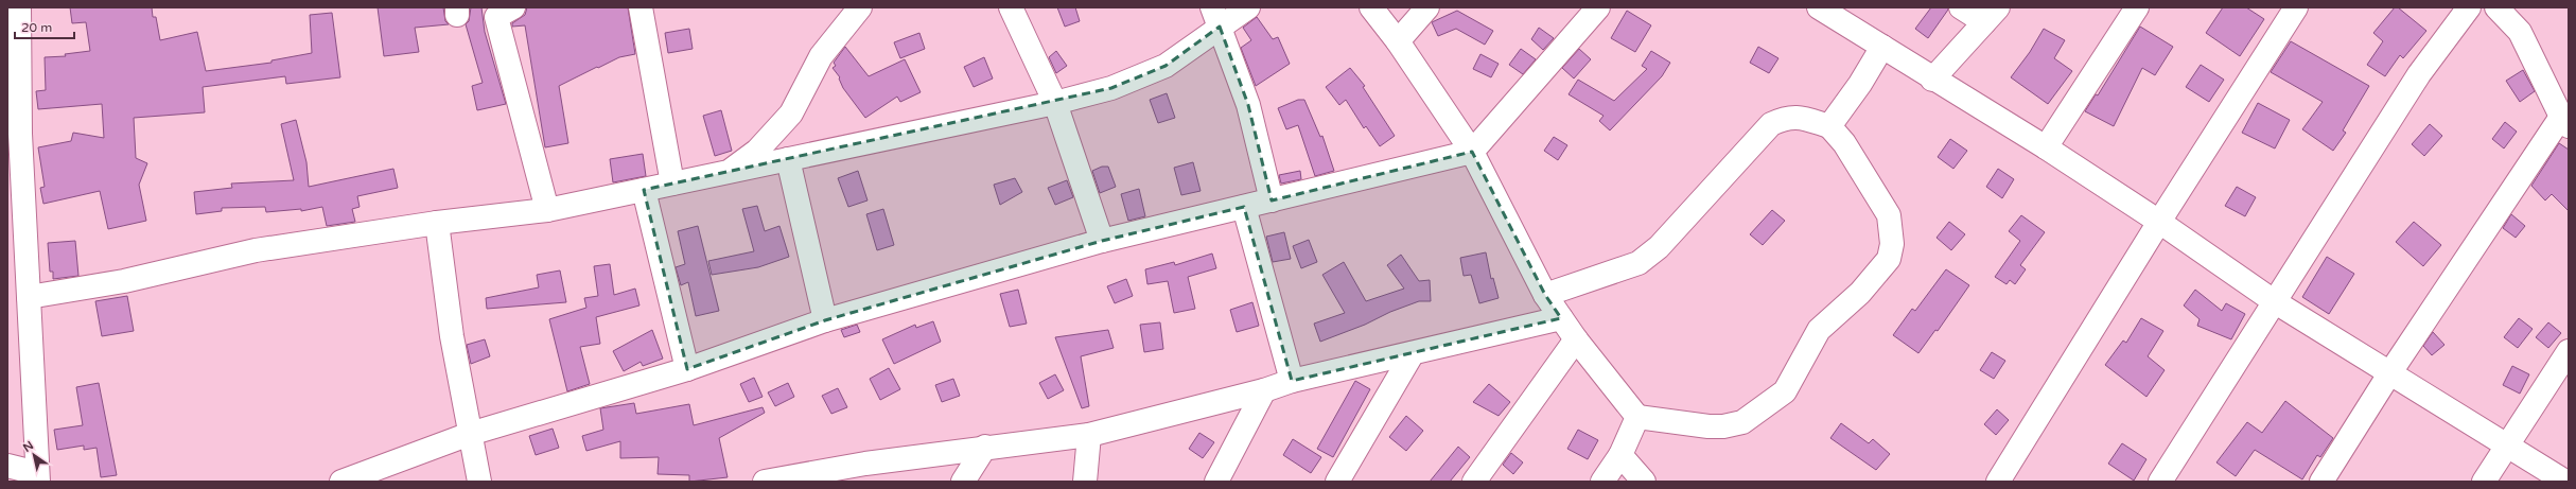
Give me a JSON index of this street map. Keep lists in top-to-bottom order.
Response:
{
  "scale_bar": "20 m",
  "north": "top left"
}
